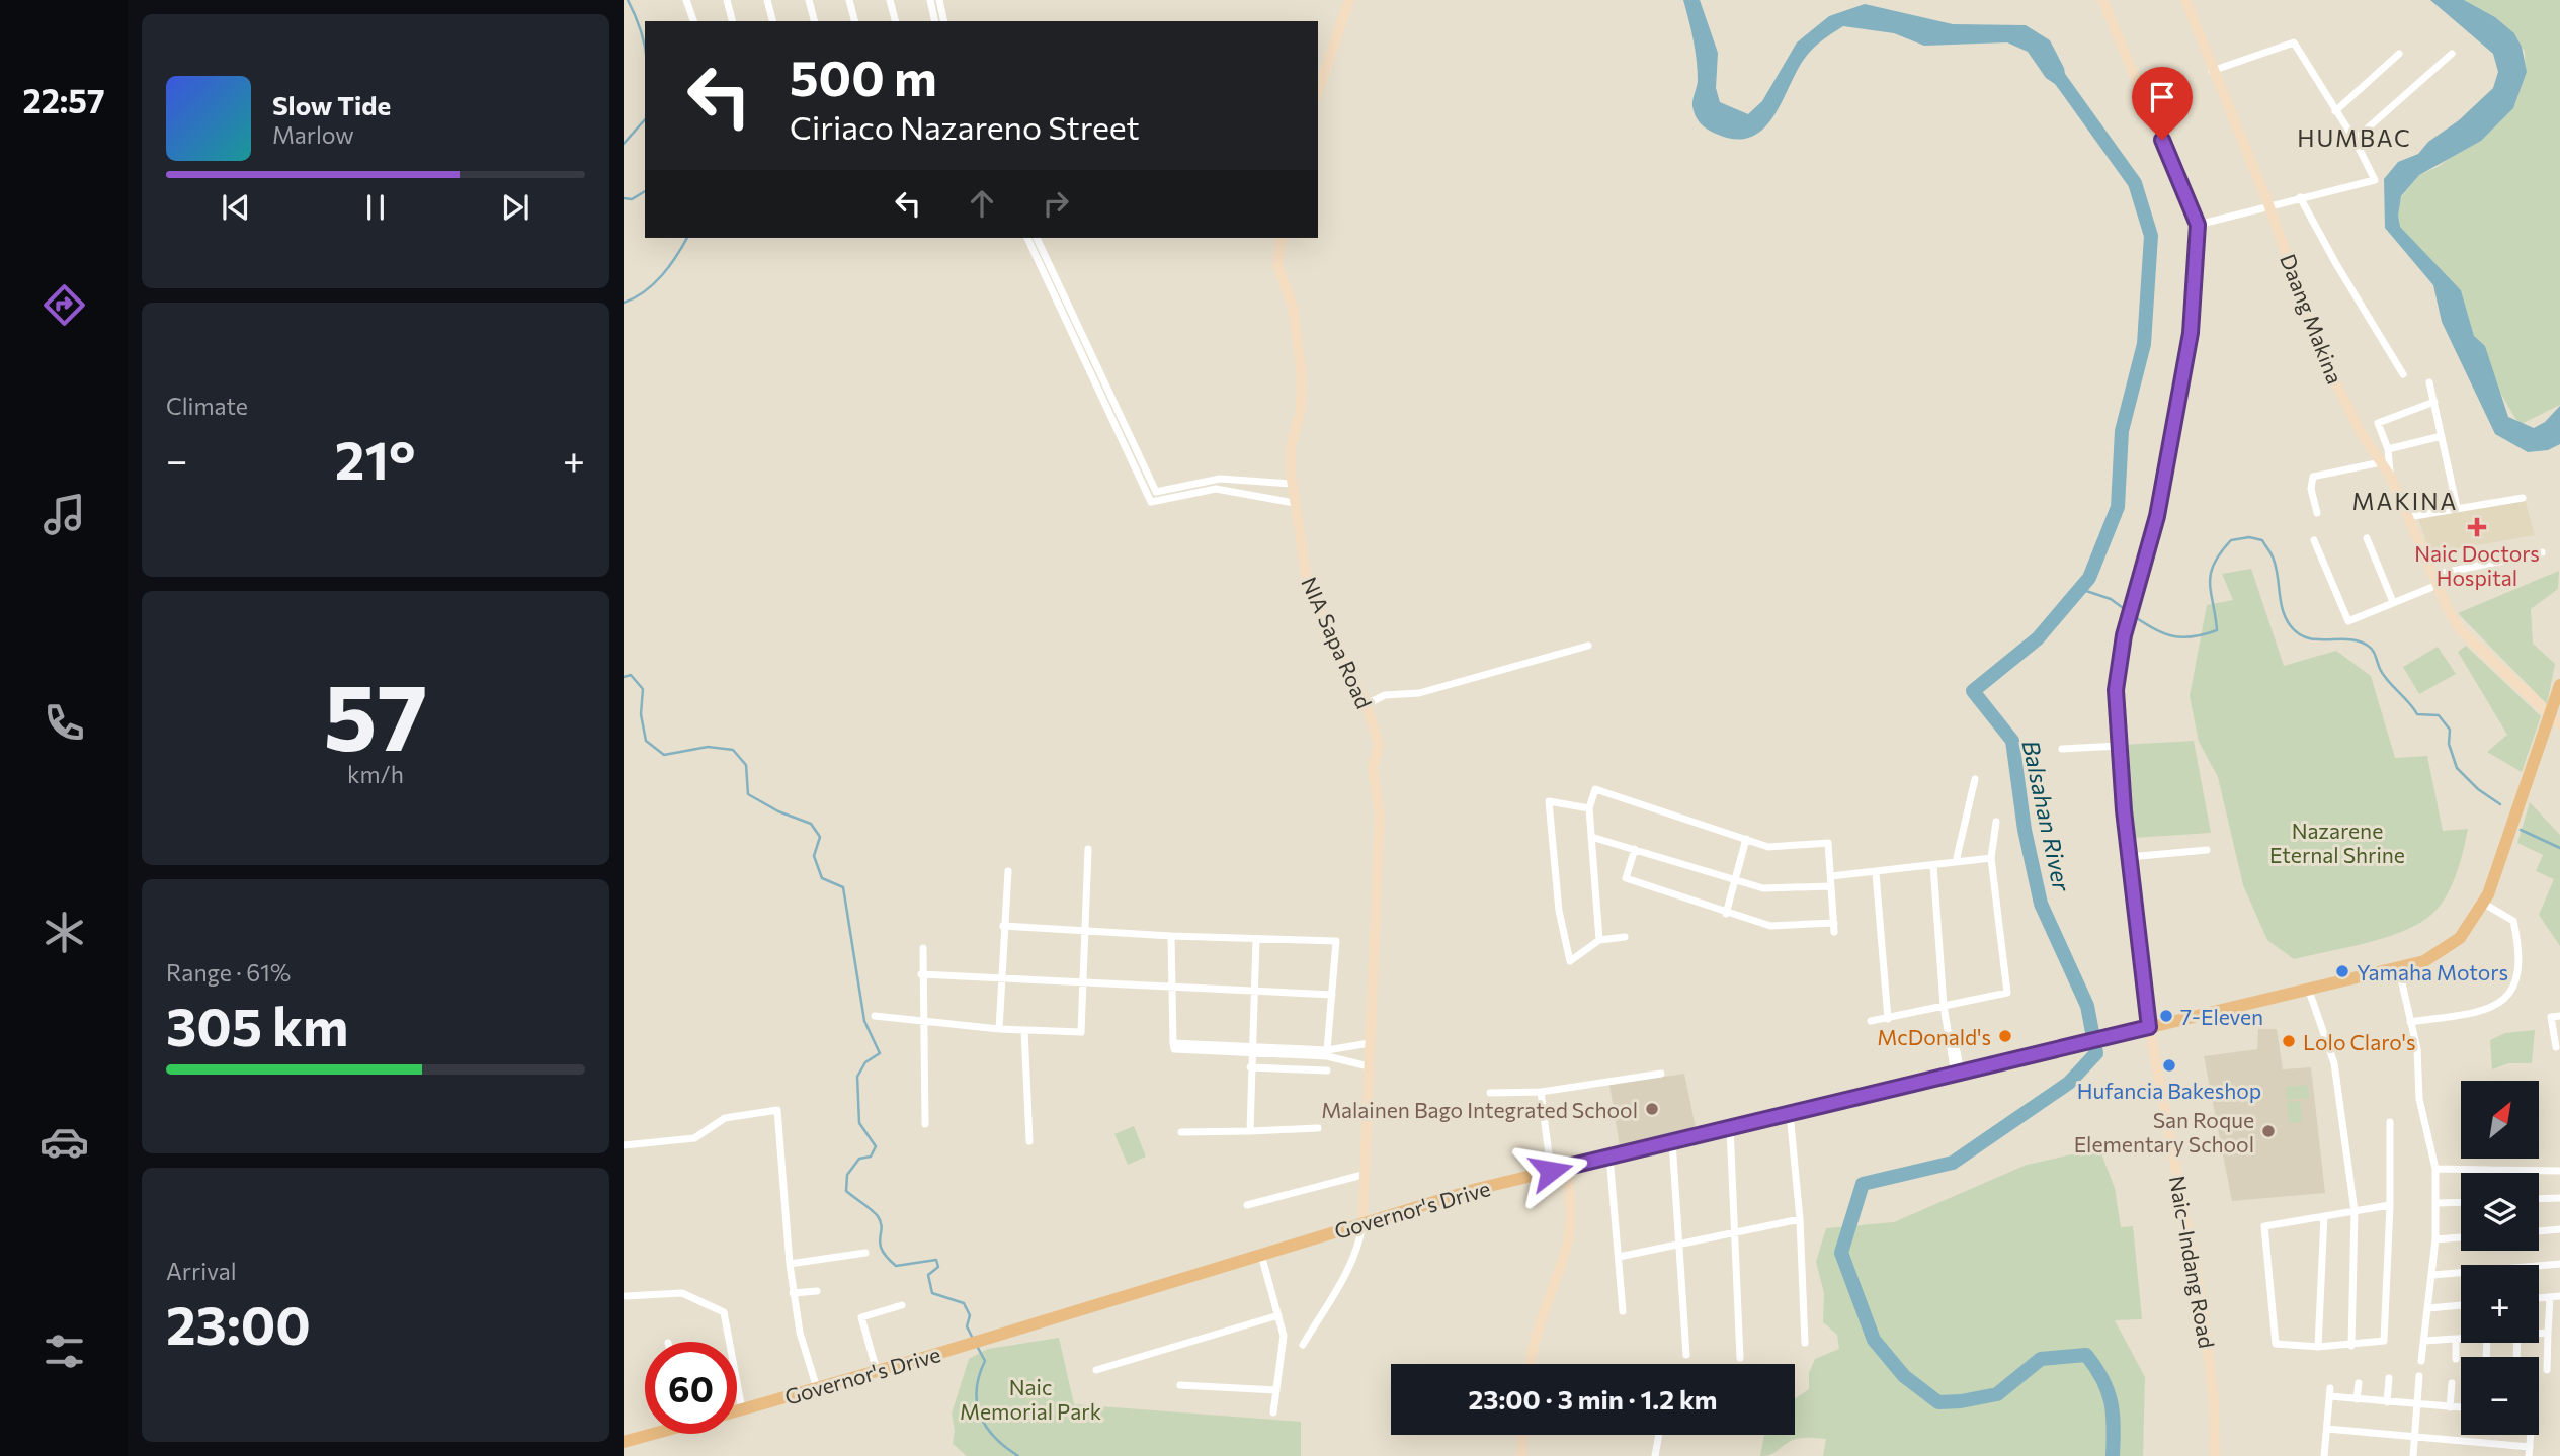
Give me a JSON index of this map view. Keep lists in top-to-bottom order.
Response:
{
  "streets": {
    "main road": ["Governor's Drive"],
    "street": ["Daang Makina", "NIA Sapa Road", "Naic–Indang Road"]
  },
  "crossings": [
    ["Daang Makina", "Governor's Drive"],
    ["NIA Sapa Road", "Governor's Drive"],
    ["Governor's Drive", "Naic–Indang Road"]
  ],
  "districts": ["HUMBAC", "MAKINA"],
  "water": ["Balsahan River"],
  "parks": ["Nazarene Eternal Shrine", "Naic Memorial Park"],
  "places": {
    "health": ["Naic Doctors Hospital"],
    "other": [
      "Yamaha Motors",
      "7-Eleven",
      "McDonald's",
      "Lolo Claro's",
      "Hufancia Bakeshop",
      "Malainen Bago Integrated School",
      "San Roque Elementary School"
    ]
  },
  "north": "top right",
  "page": {
    "tabs": "22:57",
    "turn": ["500 m", "Ciriaco Nazareno Street"],
    "song": ["Slow Tide", "Marlow"],
    "tile": [
      "Climate",
      ["57", "km/h"],
      ["Range · 61%", "305 km"],
      ["Arrival", "23:00"]
    ],
    "heat": ["−", "21°", "+"],
    "map_buttons": ["+", "−"],
    "limit": "60",
    "trip": "23:00 · 3 min · 1.2 km"
  }
}
